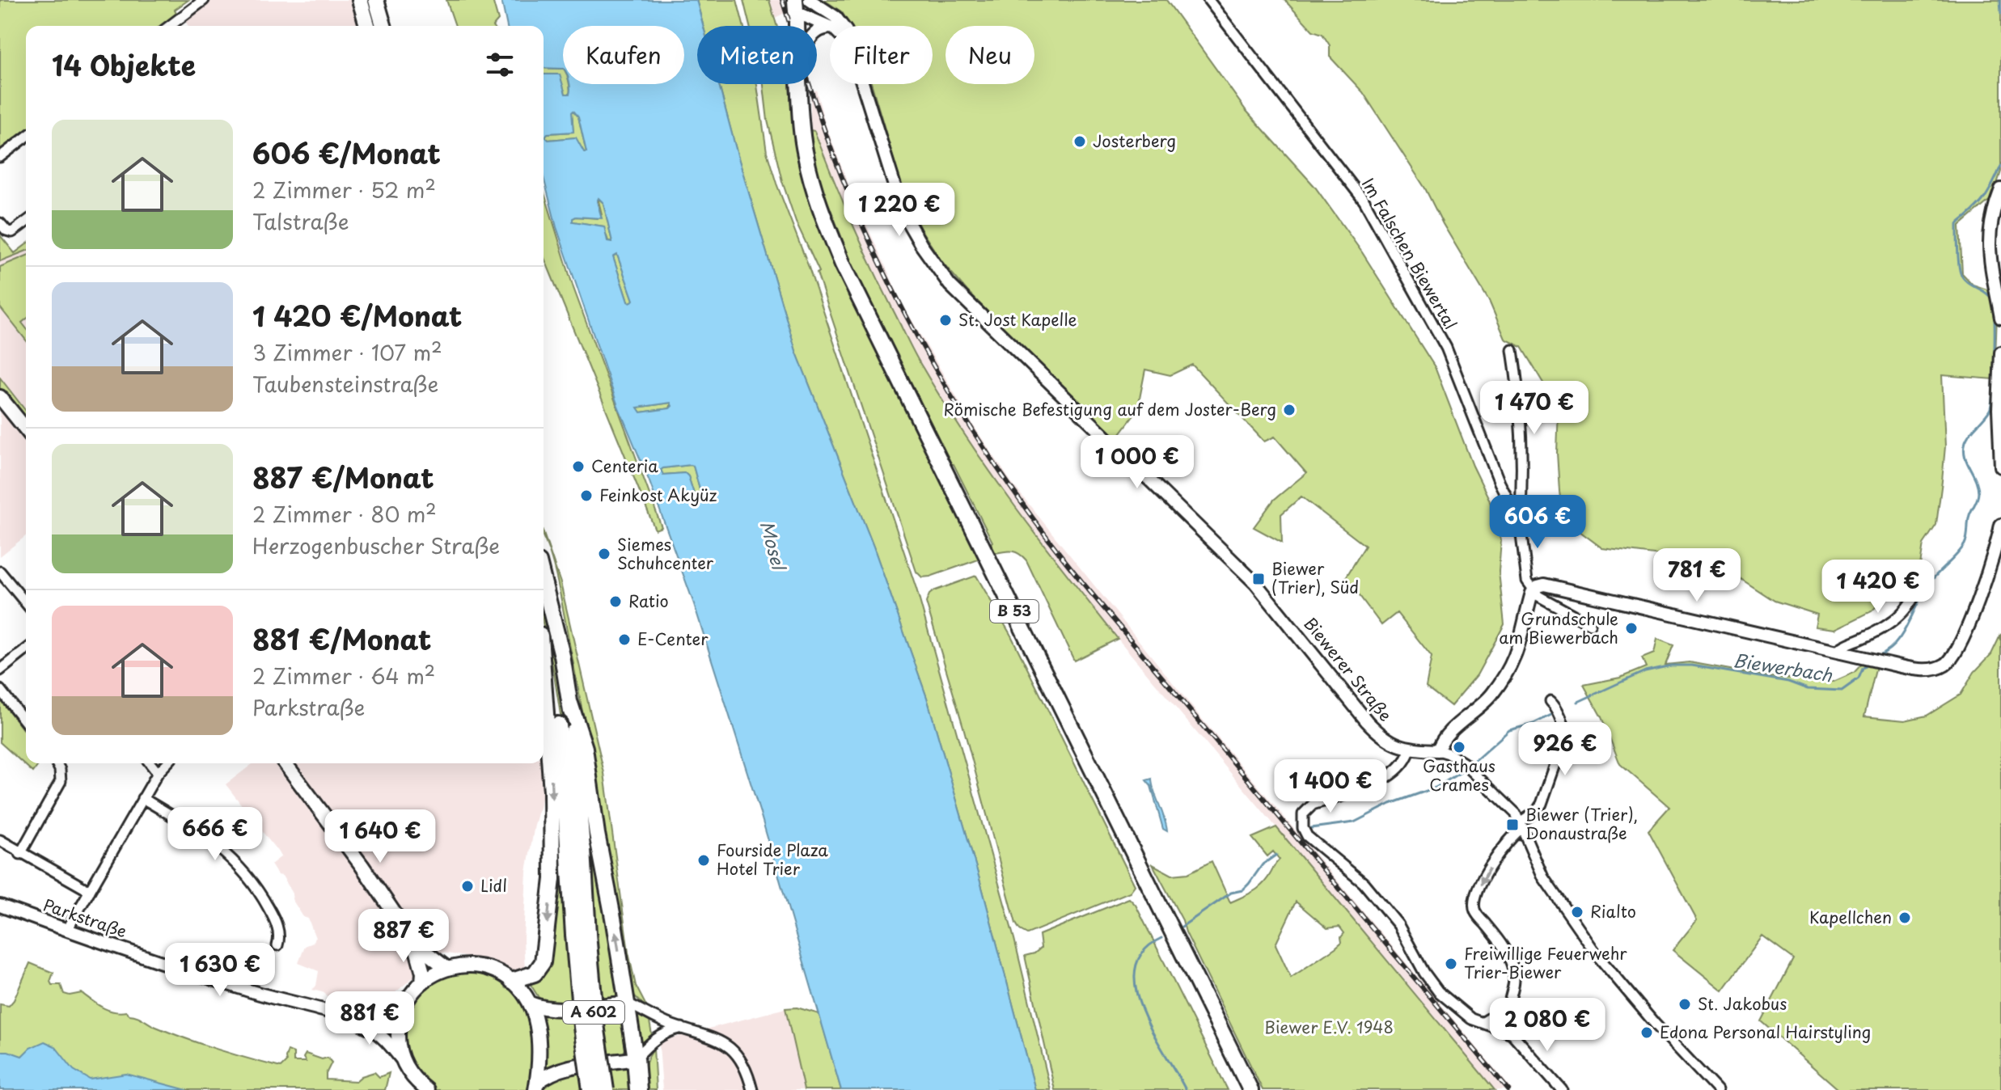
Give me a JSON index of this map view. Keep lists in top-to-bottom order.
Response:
{
  "streets": {
    "highway": ["A 602"],
    "main road": ["B 53"],
    "street": ["Im Falschen Biewertal", "Biewerer Straße", "Parkstraße"]
  },
  "water": ["Mosel", "Biewerbach"],
  "parks": ["Biewer E.V. 1948"],
  "places": {
    "other": [
      "Josterberg",
      "St. Jost Kapelle",
      "Römische Befestigung auf dem Joster-Berg",
      "Centeria",
      "Feinkost Akyüz",
      "Siemes Schuhcenter",
      "Ratio",
      "Grundschule am Biewerbach",
      "E-Center",
      "Gasthaus Crames",
      "Fourside Plaza Hotel Trier",
      "Lidl",
      "Rialto",
      "Kapellchen",
      "Freiwillige Feuerwehr Trier-Biewer",
      "St. Jakobus",
      "Edona Personal Hairstyling"
    ],
    "transit": ["Biewer (Trier), Süd", "Biewer (Trier), Donaustraße"]
  },
  "page": {
    "chip": [
      "Kaufen",
      "Mieten",
      "Filter",
      "Neu"
    ],
    "heading": "14 Objekte",
    "list": [
      {
        "name": "606 €/Monat",
        "note": "2 Zimmer · 52 m² · Talstraße"
      },
      {
        "name": "1 420 €/Monat",
        "note": "3 Zimmer · 107 m² · Taubensteinstraße"
      },
      {
        "name": "887 €/Monat",
        "note": "2 Zimmer · 80 m² · Herzogenbuscher Straße"
      },
      {
        "name": "881 €/Monat",
        "note": "2 Zimmer · 64 m² · Parkstraße"
      }
    ],
    "price": [
      "1 220 €",
      "1 470 €",
      "1 000 €",
      "606 €",
      "781 €",
      "1 420 €",
      "926 €",
      "1 400 €",
      "666 €",
      "1 640 €",
      "887 €",
      "1 630 €",
      "881 €",
      "2 080 €"
    ]
  }
}
